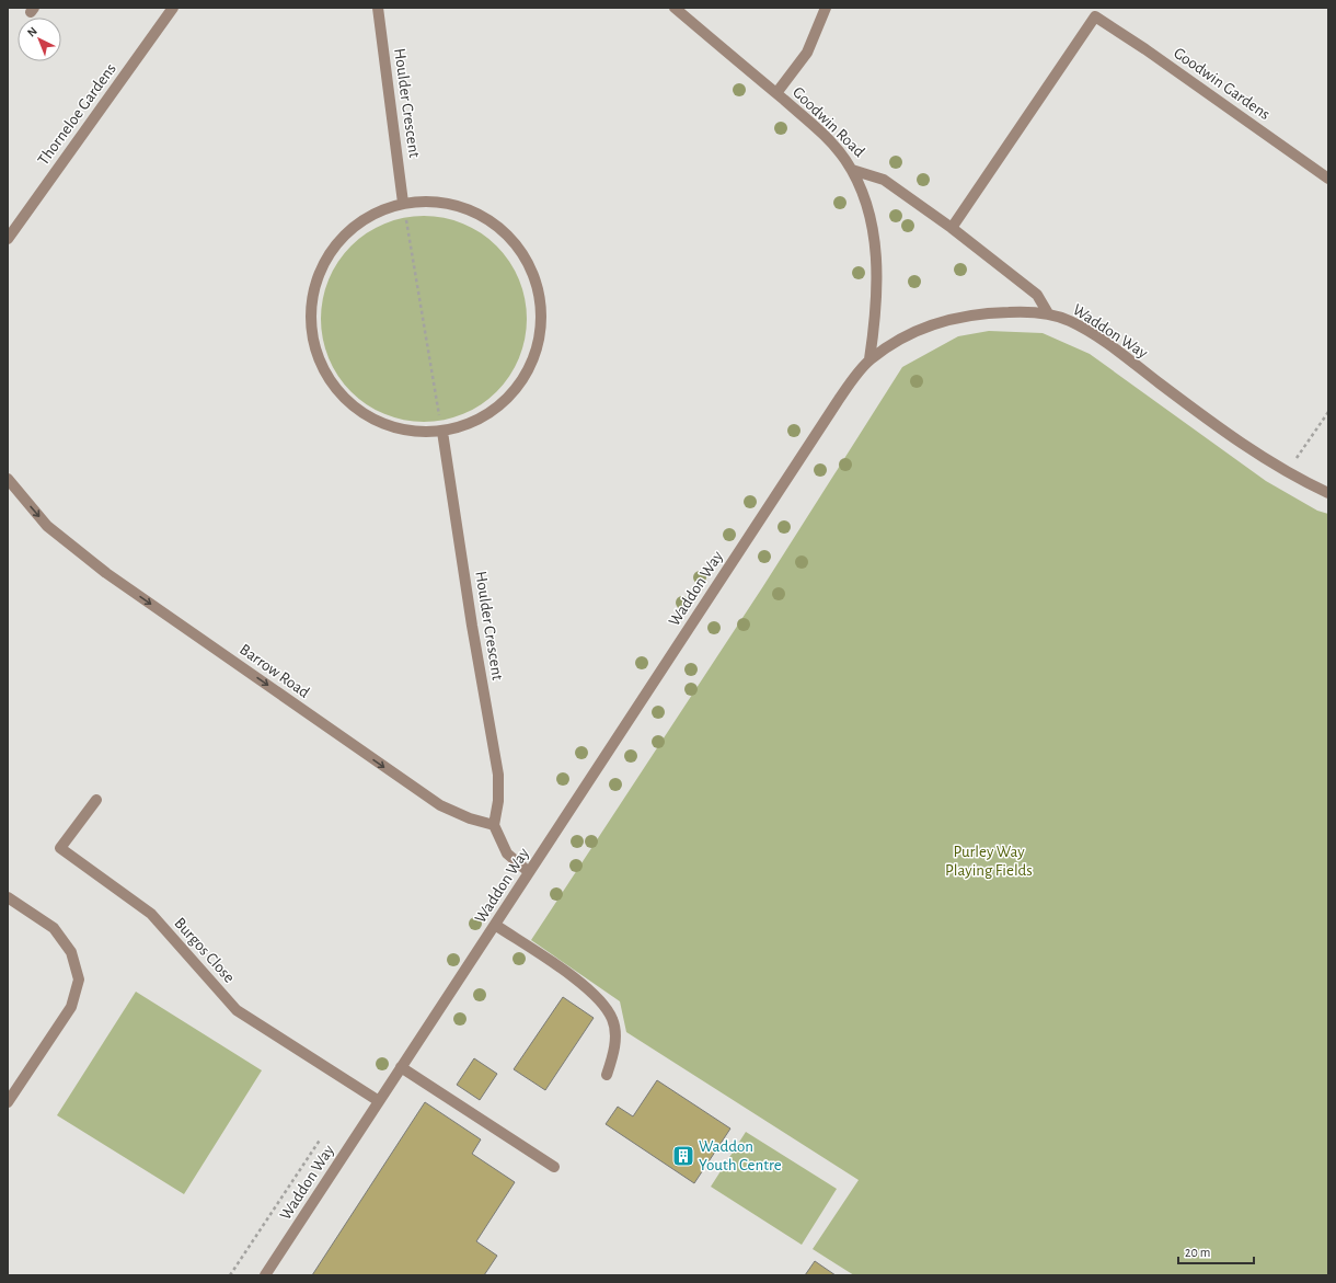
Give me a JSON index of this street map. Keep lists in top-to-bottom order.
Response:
{
  "streets": {
    "street": [
      "Goodwin Gardens",
      "Houlder Crescent",
      "Thorneloe Gardens",
      "Goodwin Road",
      "Waddon Way",
      "Barrow Road",
      "Burgos Close"
    ]
  },
  "crossings": [
    ["Goodwin Gardens", "Goodwin Road"],
    ["Houlder Crescent", "Barrow Road"],
    ["Goodwin Road", "Waddon Way"],
    ["Waddon Way", "Burgos Close"]
  ],
  "one_way": ["Barrow Road"],
  "parks": ["Purley Way Playing Fields"],
  "places": {
    "building": ["Waddon Youth Centre"]
  },
  "scale_bar": "20 m",
  "north": "top left"
}
